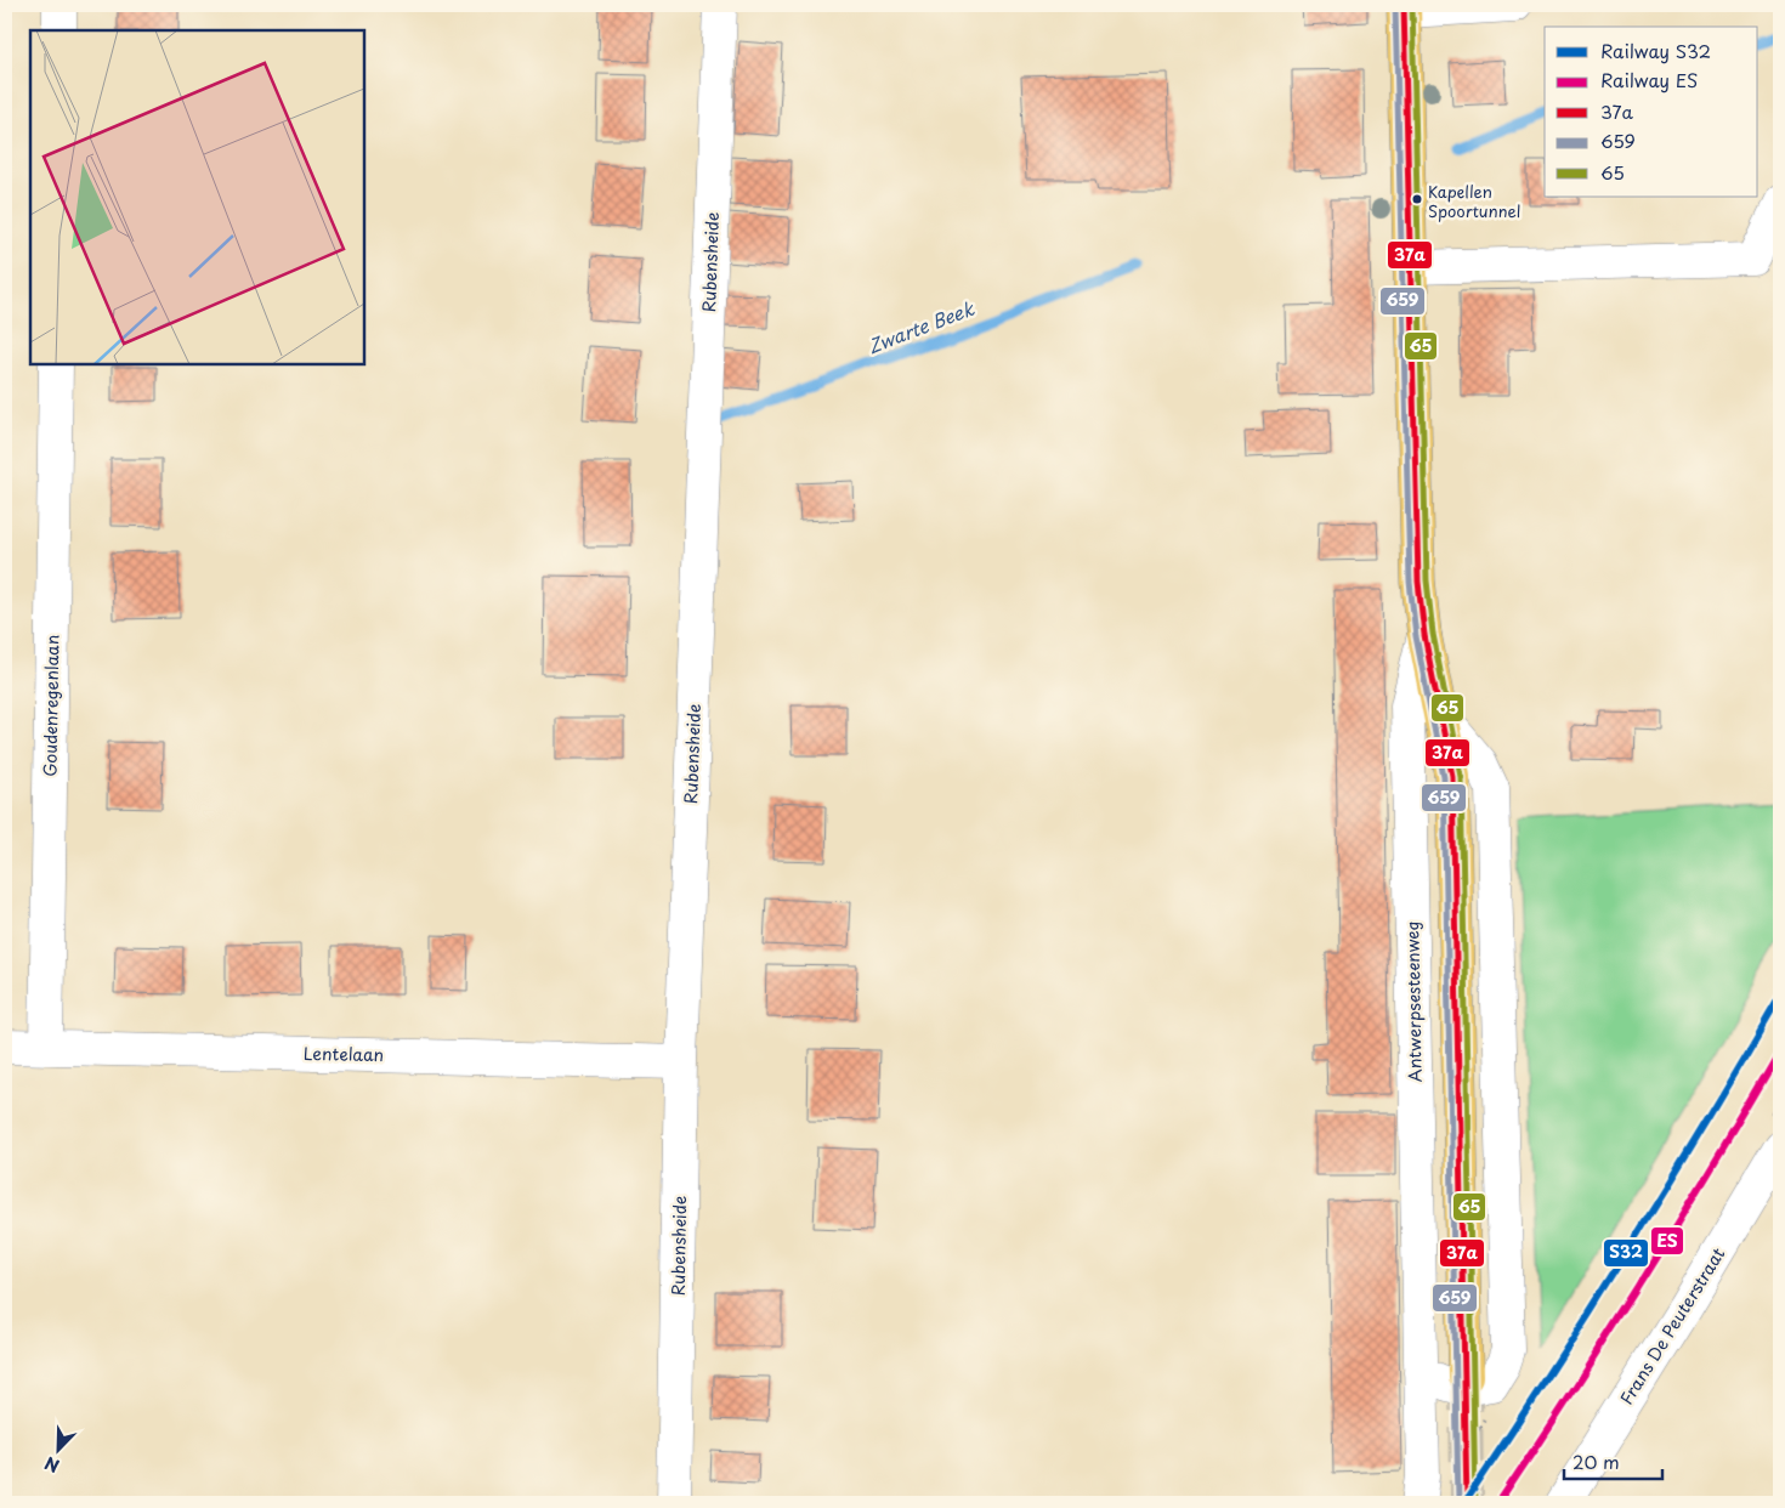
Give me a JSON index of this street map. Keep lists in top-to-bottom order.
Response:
{
  "streets": {
    "main road": ["Antwerpsesteenweg"],
    "street": [
      "Rubensheide",
      "Goudenregenlaan",
      "Lentelaan",
      "Frans De Peuterstraat"
    ]
  },
  "crossings": [
    ["Rubensheide", "Lentelaan"],
    ["Goudenregenlaan", "Lentelaan"]
  ],
  "water": ["Zwarte Beek"],
  "places": ["Kapellen Spoortunnel"],
  "lines": [
    "transit line 37a",
    "transit line 659",
    "transit line 65",
    "rail line S32",
    "rail line ES"
  ],
  "legend": [
    "Railway S32",
    "Railway ES",
    "37a",
    "659",
    "65"
  ],
  "scale_bar": "20 m",
  "north": "bottom left"
}
